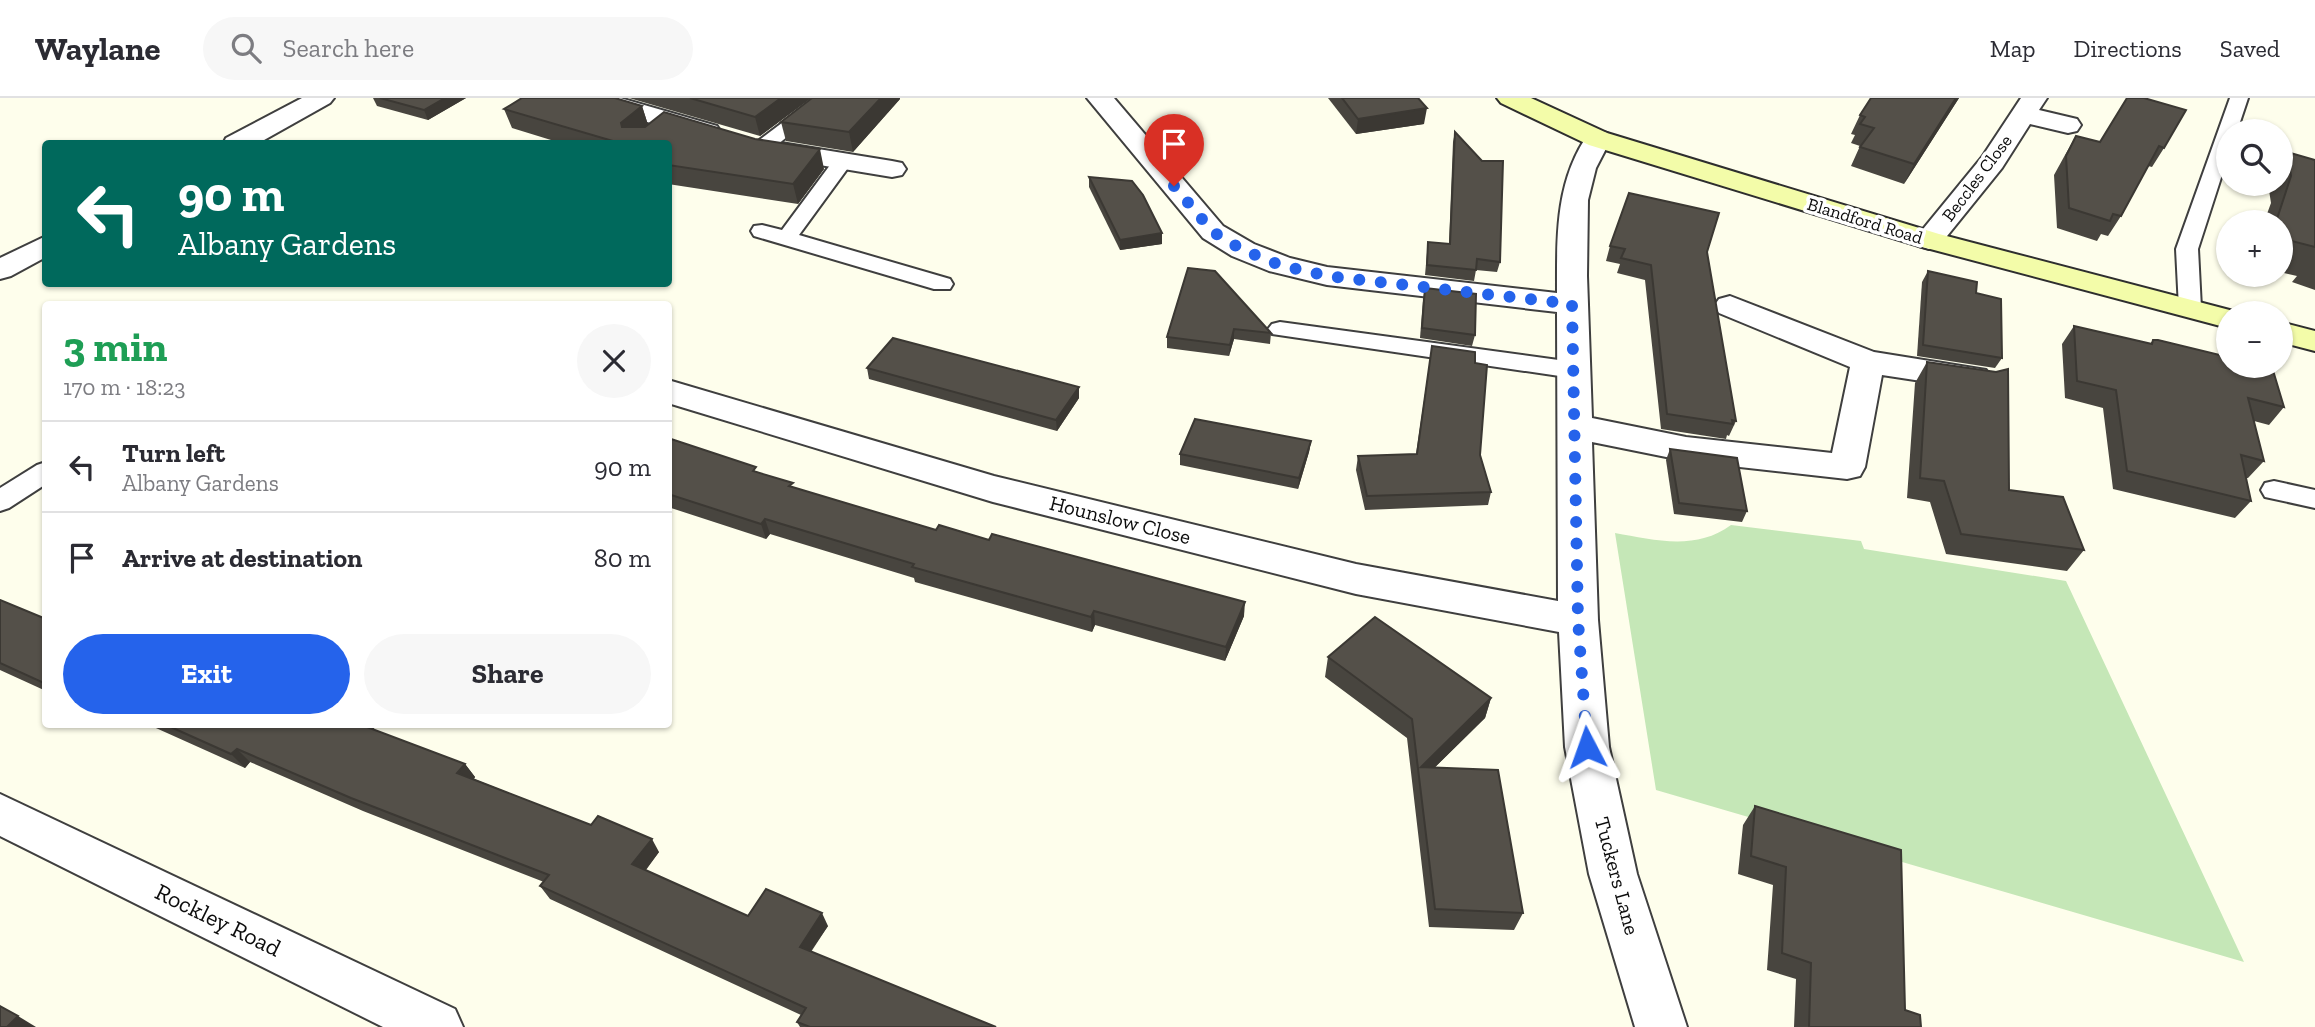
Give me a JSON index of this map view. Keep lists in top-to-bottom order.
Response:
{
  "streets": {
    "main road": ["Blandford Road"],
    "street": [
      "Beccles Close",
      "Hounslow Close",
      "Tuckers Lane",
      "Rockley Road"
    ]
  },
  "crossings": [
    ["Beccles Close", "Blandford Road"],
    ["Blandford Road", "Tuckers Lane"],
    ["Hounslow Close", "Tuckers Lane"]
  ],
  "page": {
    "header": "Waylane",
    "search": "Search here",
    "nav": ["Map", "Directions", "Saved"],
    "map_buttons": ["+", "−"],
    "turn": ["90 m", "Albany Gardens"],
    "heading": ["3 min", "170 m · 18:23"],
    "list": [
      {
        "name": "Turn left",
        "note": "Albany Gardens",
        "value": "90 m"
      },
      {
        "name": "Arrive at destination",
        "value": "80 m"
      }
    ],
    "buttons": ["Exit", "Share"]
  }
}
